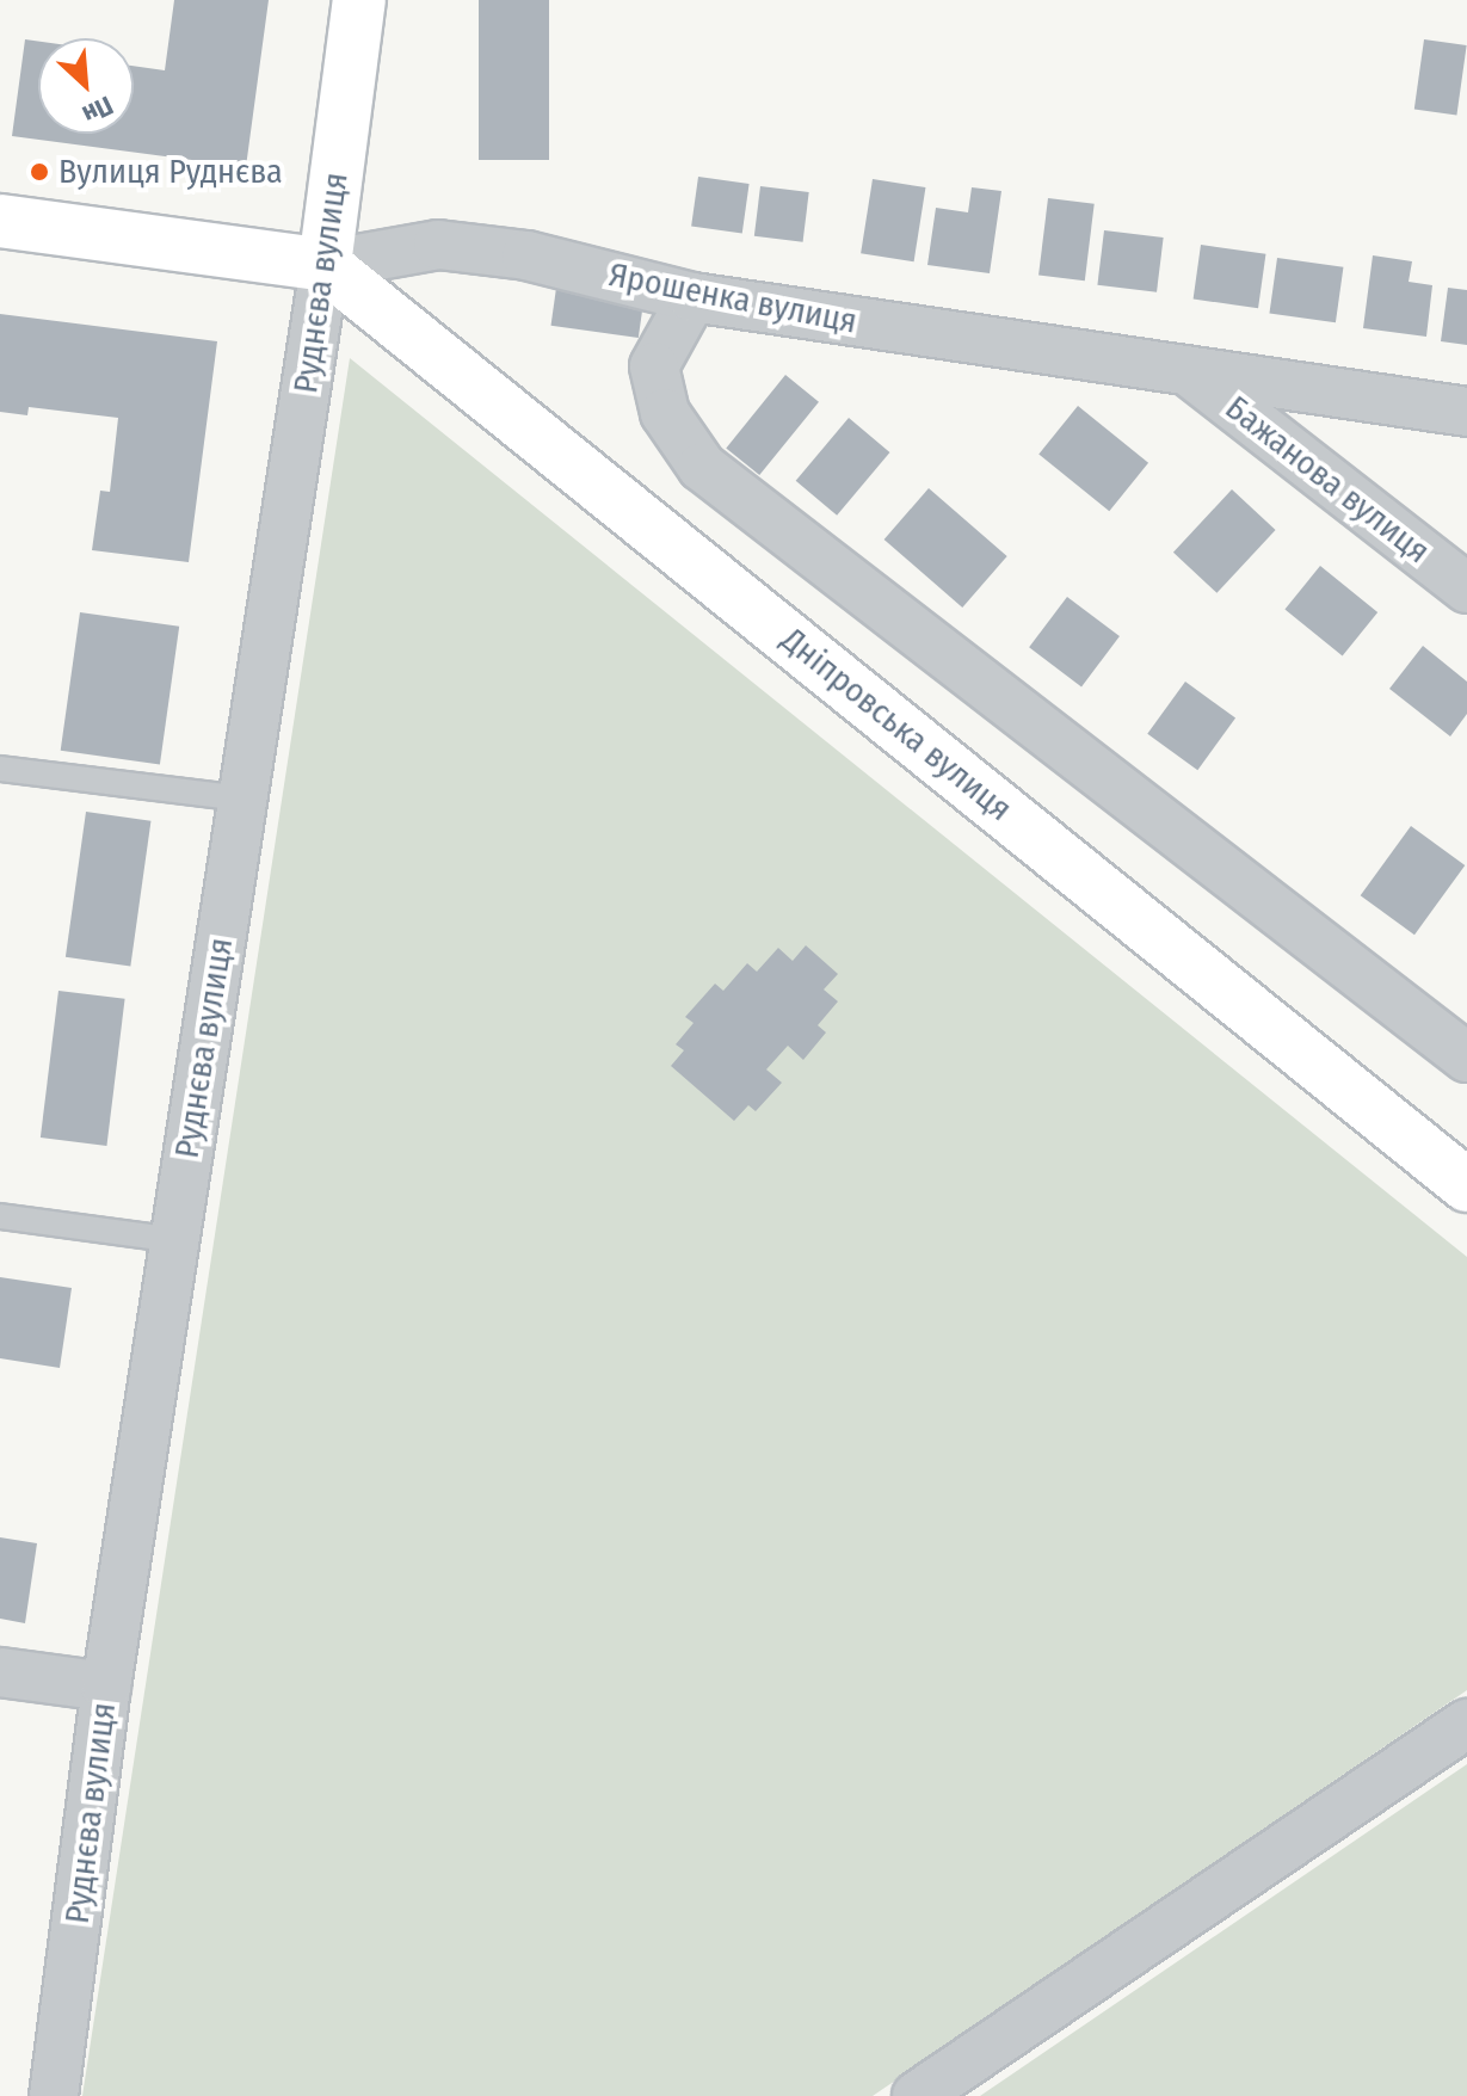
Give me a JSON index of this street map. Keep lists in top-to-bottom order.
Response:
{
  "streets": {
    "street": [
      "Руднєва вулиця",
      "Ярошенка вулиця",
      "Бажанова вулиця",
      "Дніпровська вулиця"
    ]
  },
  "crossings": [
    ["Руднєва вулиця", "Ярошенка вулиця"],
    ["Руднєва вулиця", "Дніпровська вулиця"],
    ["Ярошенка вулиця", "Бажанова вулиця"],
    ["Ярошенка вулиця", "Дніпровська вулиця"]
  ],
  "places": ["Вулиця Руднєва"],
  "north": "bottom right"
}
